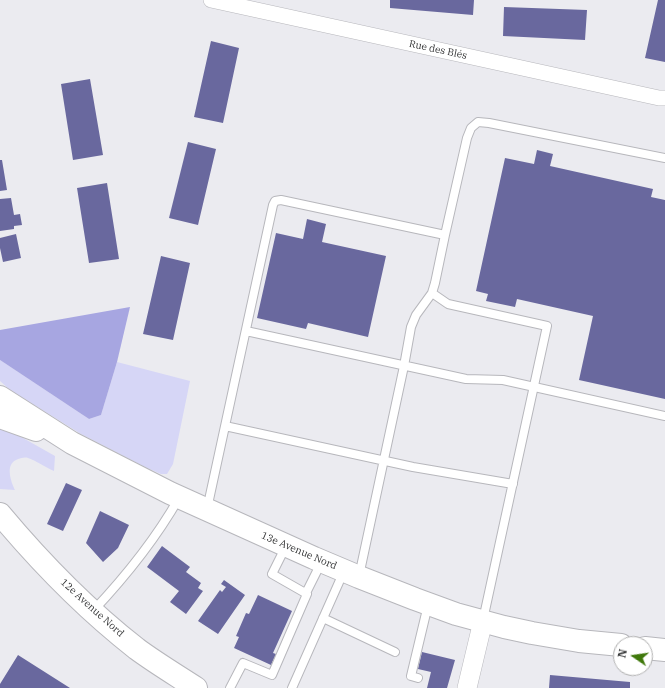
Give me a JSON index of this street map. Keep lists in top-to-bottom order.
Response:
{
  "streets": {
    "main road": ["13e Avenue Nord", "12e Avenue Nord"],
    "street": ["Rue des Blés"]
  },
  "north": "left"
}
